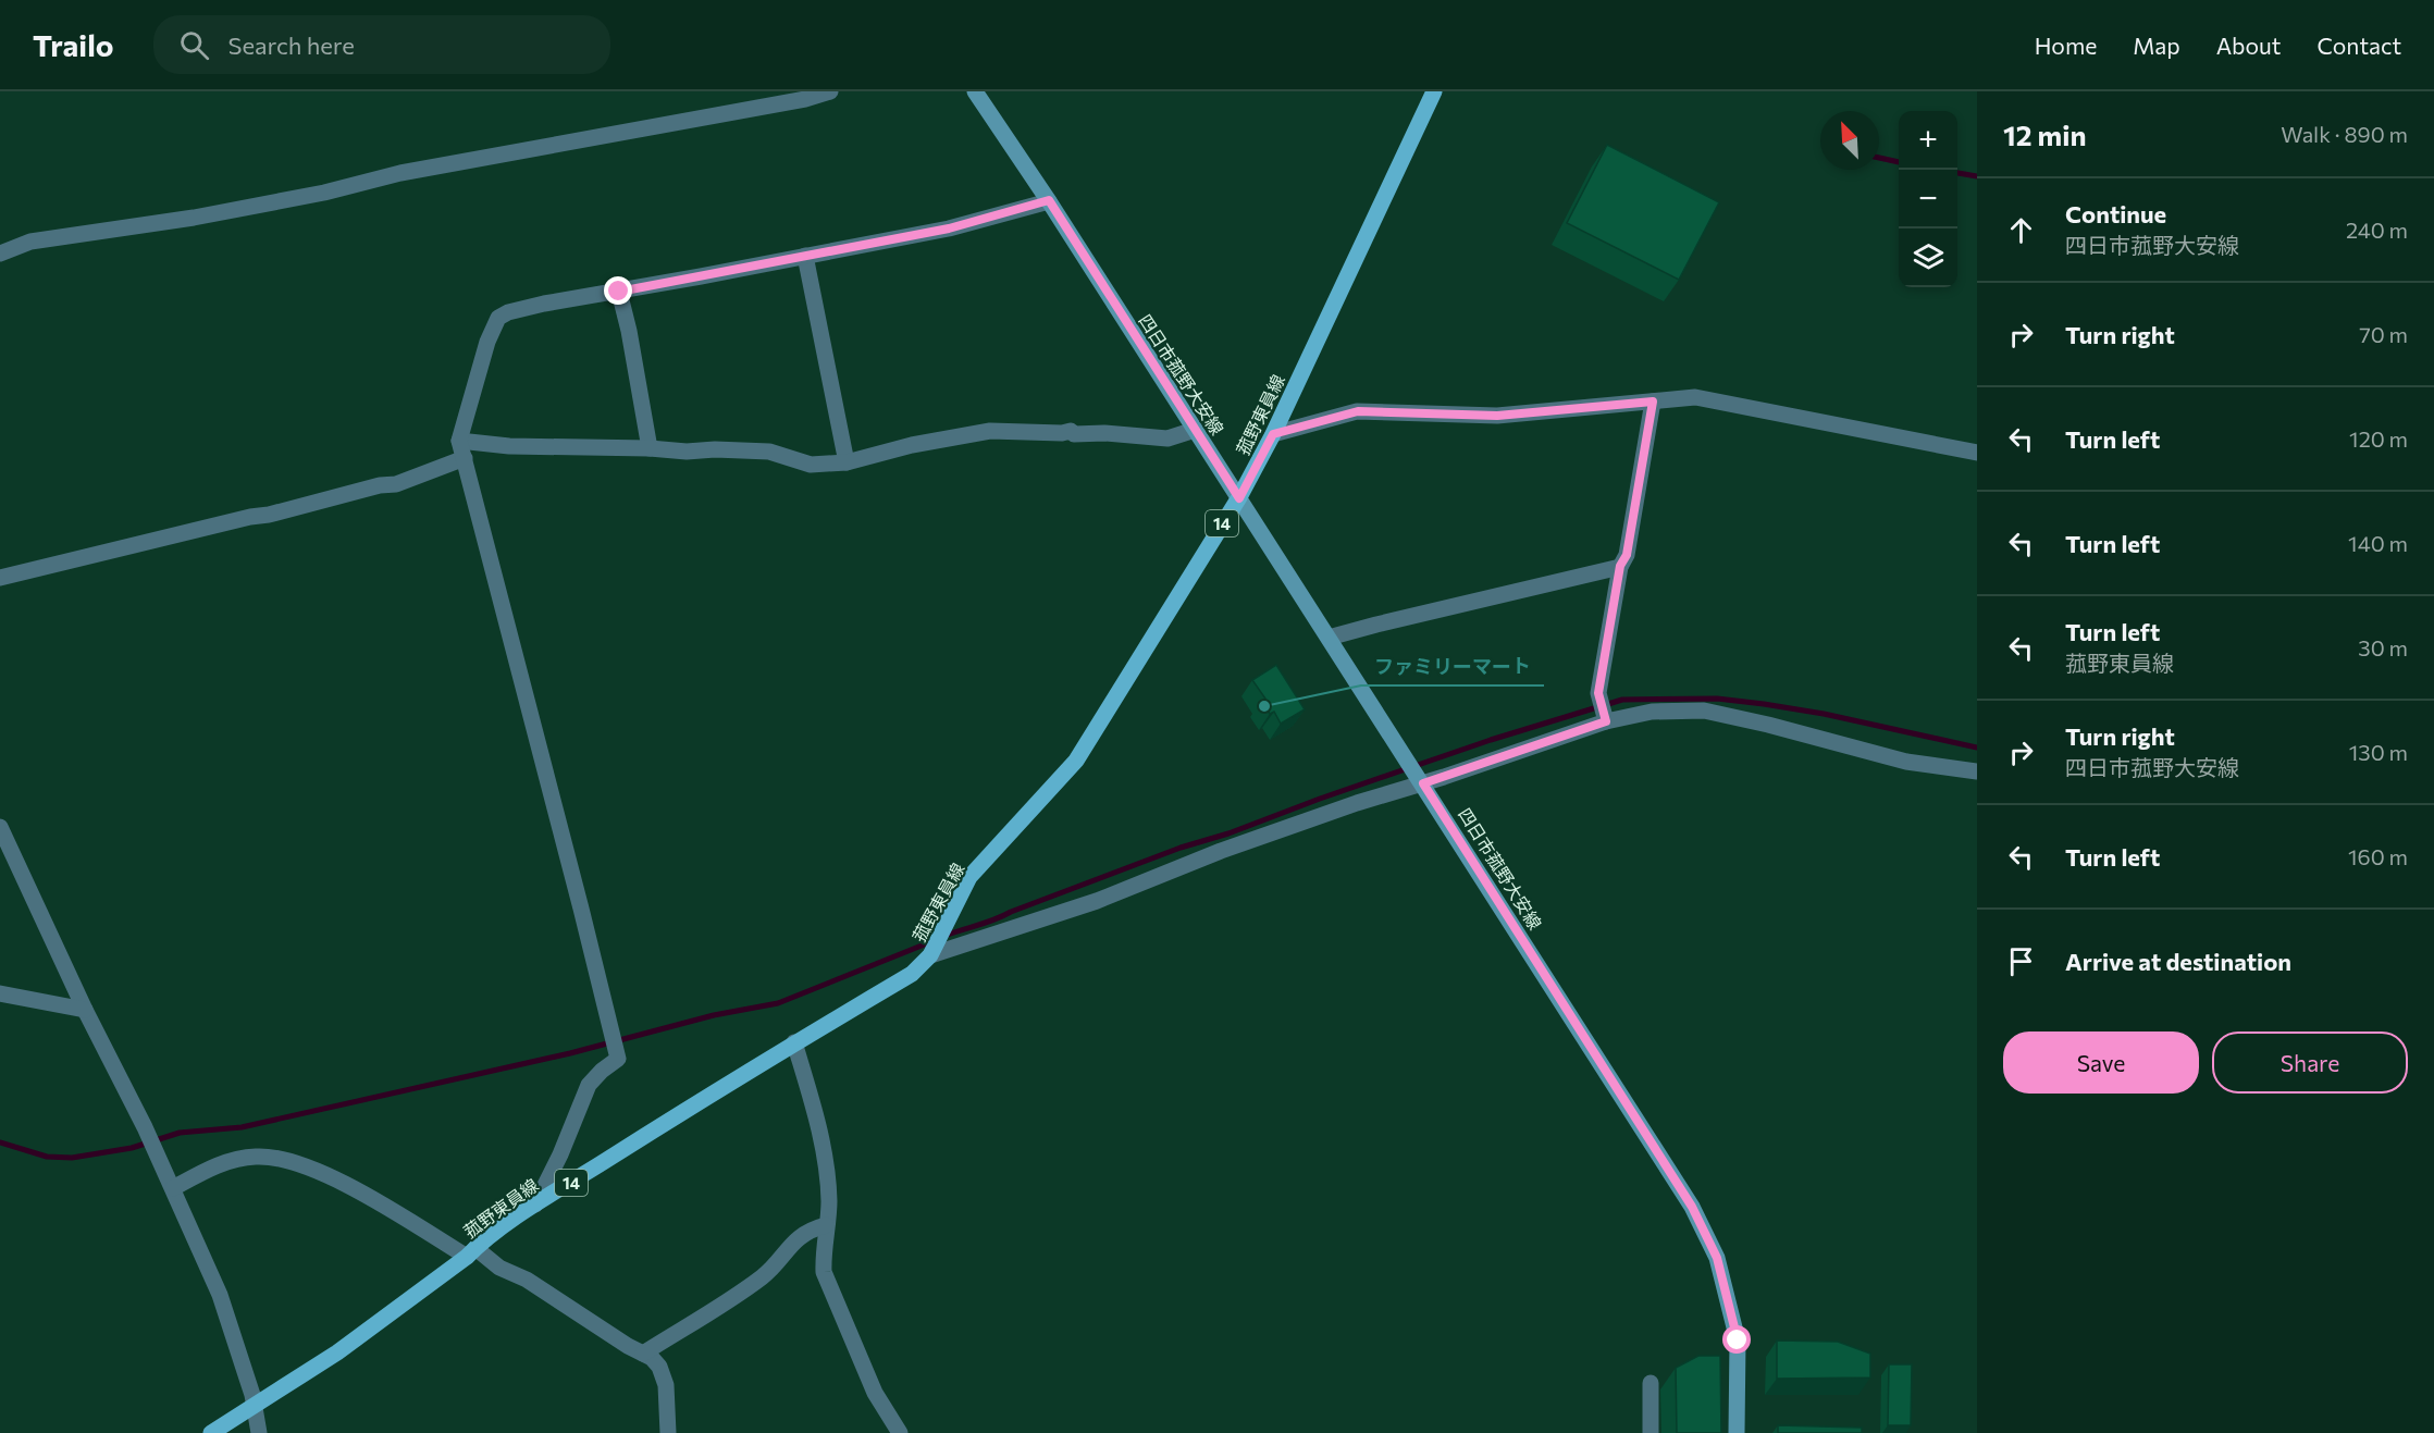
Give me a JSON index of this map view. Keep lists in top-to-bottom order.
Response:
{
  "streets": {
    "main road": ["四日市菰野大安線", "菰野東員線", "14"]
  },
  "crossings": [
    ["四日市菰野大安線", "菰野東員線"]
  ],
  "places": ["ファミリーマート"],
  "north": "top left",
  "page": {
    "header": "Trailo",
    "search": "Search here",
    "nav": [
      "Home",
      "Map",
      "About",
      "Contact"
    ],
    "heading": ["12 min", "Walk · 890 m"],
    "map_buttons": ["+", "−"],
    "list": [
      ["Continue", "四日市菰野大安線", "240 m"],
      ["Turn right", "70 m"],
      ["Turn left", "120 m"],
      ["Turn left", "140 m"],
      ["Turn left", "菰野東員線", "30 m"],
      ["Turn right", "四日市菰野大安線", "130 m"],
      ["Turn left", "160 m"],
      "Arrive at destination"
    ],
    "buttons": ["Save", "Share"]
  }
}
